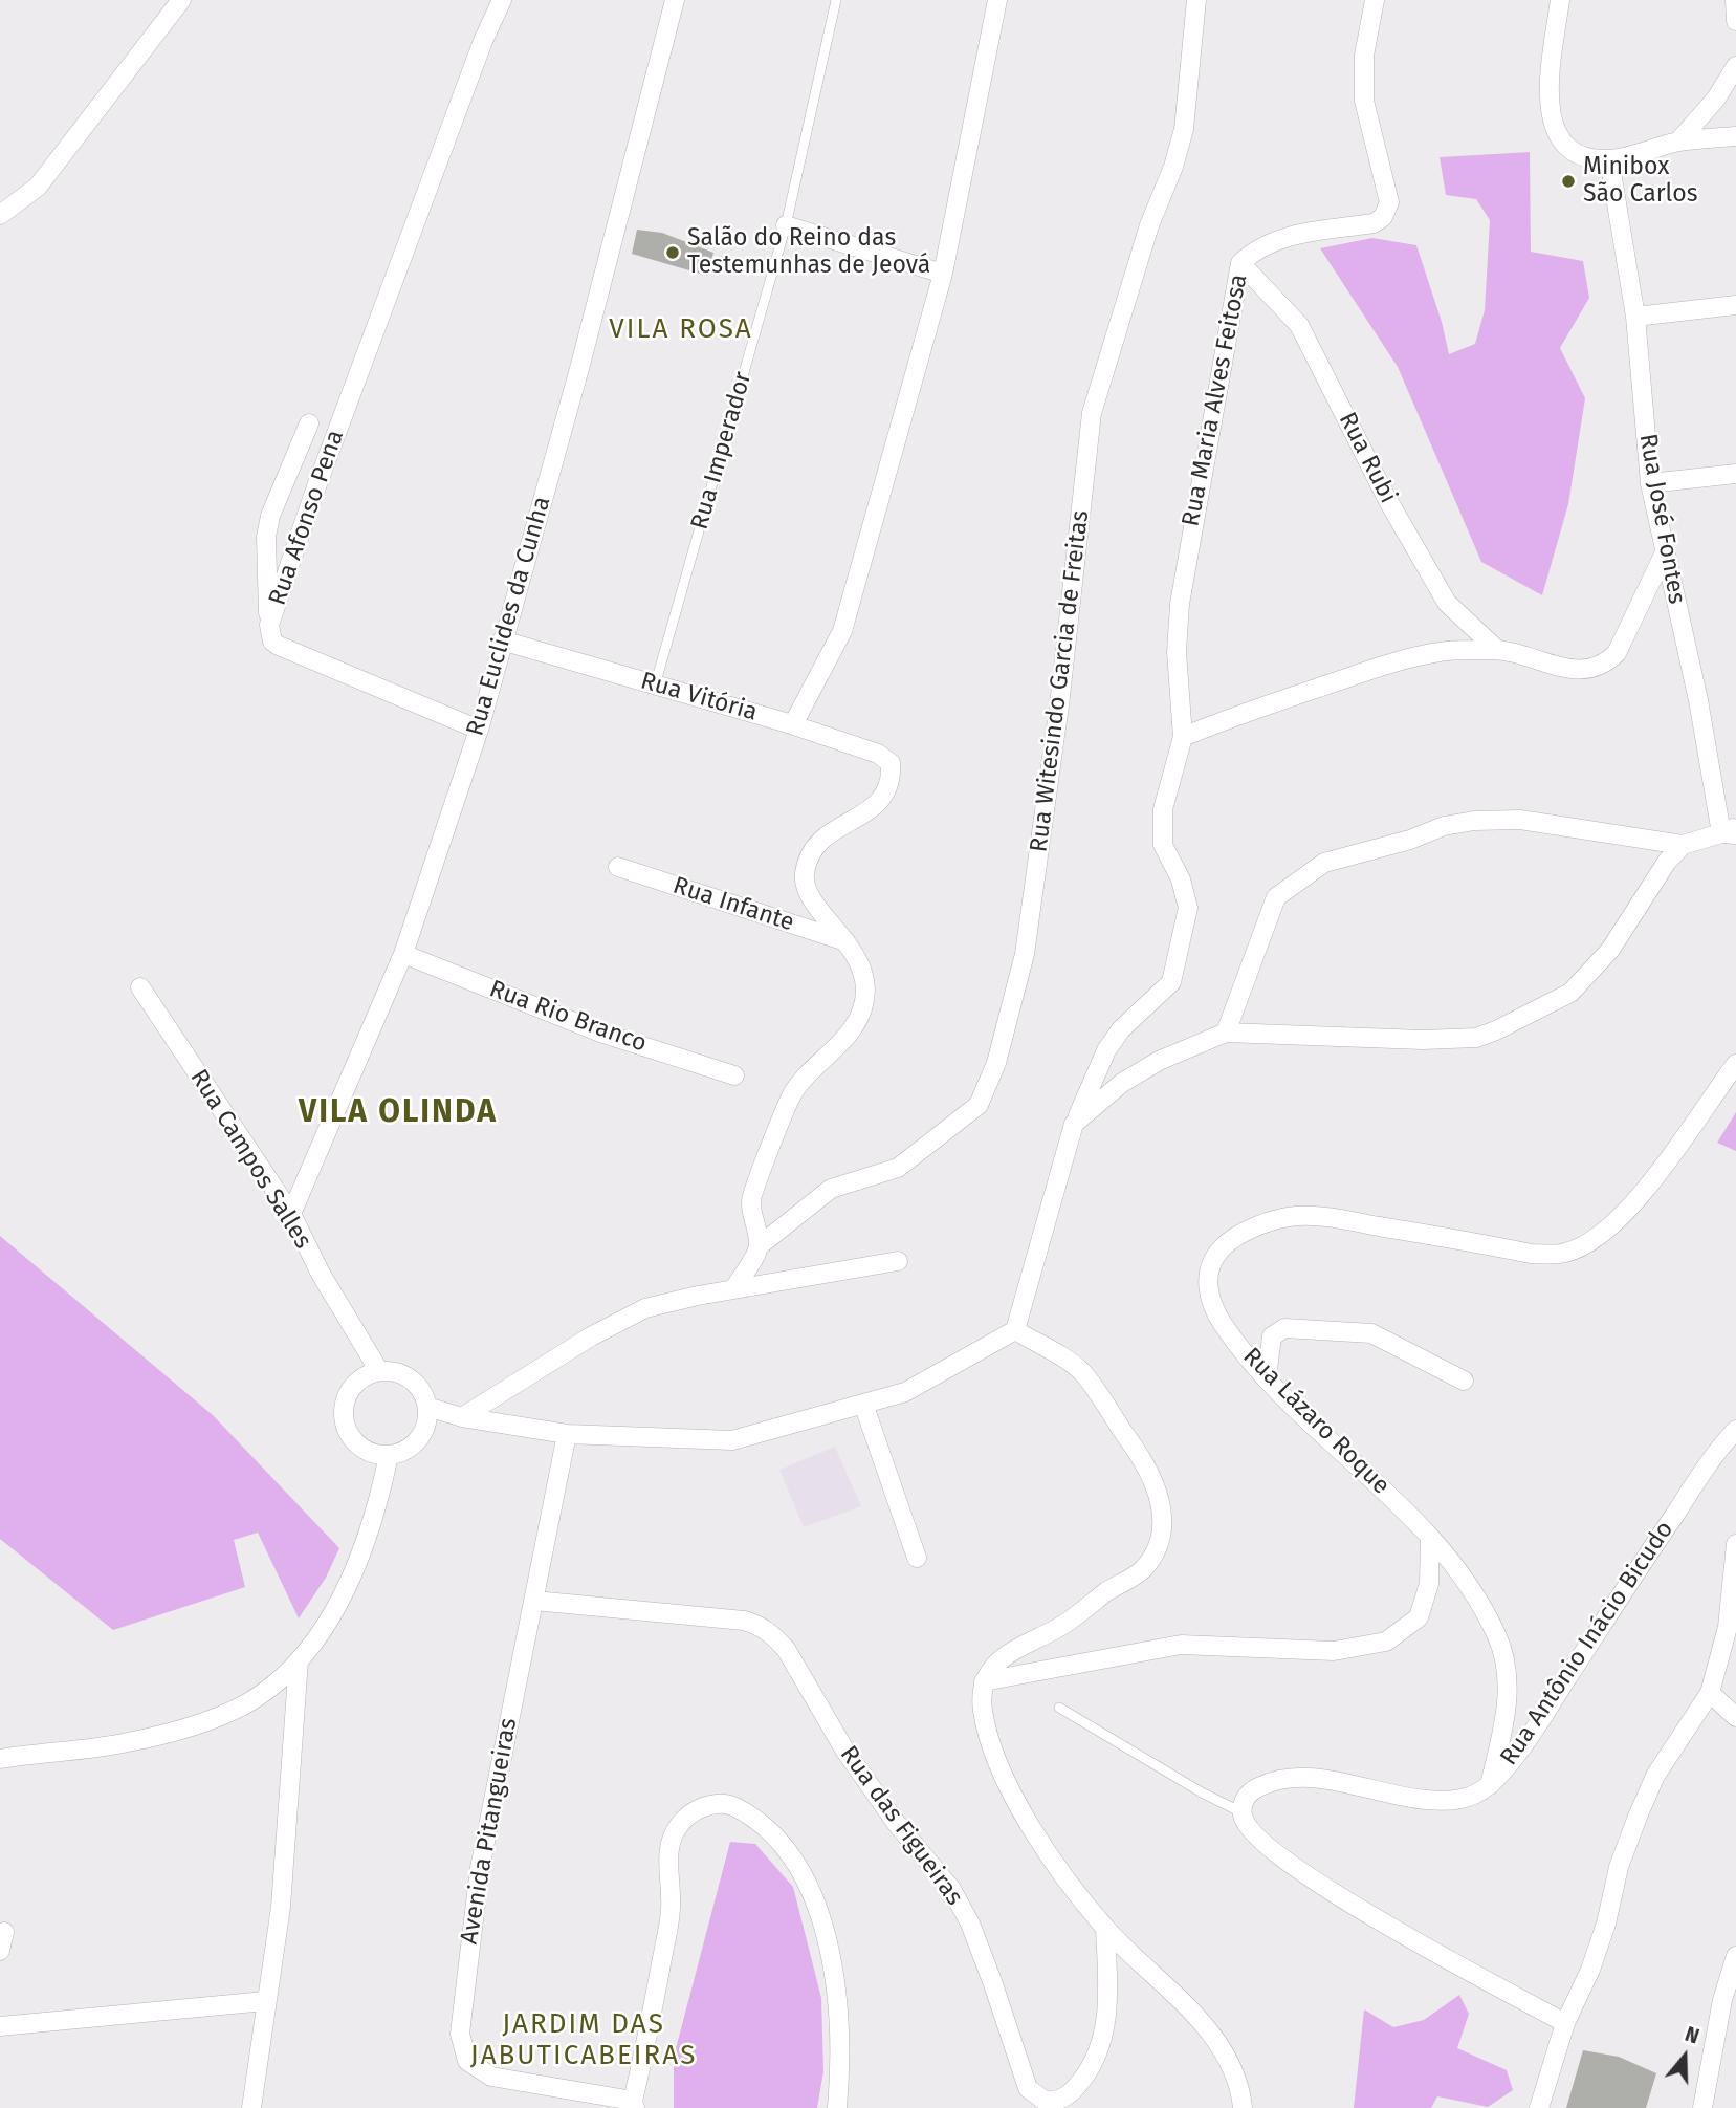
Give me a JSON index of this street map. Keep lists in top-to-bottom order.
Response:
{
  "streets": {
    "street": [
      "Rua Maria Alves Feitosa",
      "Rua Rubi",
      "Rua Afonso Pena",
      "Rua José Fontes",
      "Rua Euclides da Cunha",
      "Rua Witesindo Garcia de Freitas",
      "Rua Vitória",
      "Rua Infante",
      "Rua Rio Branco",
      "Rua Campos Salles",
      "Rua Lázaro Roque",
      "Rua Antônio Inácio Bicudo",
      "Rua das Figueiras",
      "Avenida Pitangueiras"
    ],
    "lane": ["Rua Imperador"]
  },
  "crossings": [
    ["Rua Maria Alves Feitosa", "Rua Rubi"],
    ["Rua Imperador", "Rua Vitória"],
    ["Rua Afonso Pena", "Rua Euclides da Cunha"],
    ["Rua Euclides da Cunha", "Rua Vitória"],
    ["Rua Euclides da Cunha", "Rua Rio Branco"],
    ["Rua Euclides da Cunha", "Rua Campos Salles"],
    ["Rua Vitória", "Rua Infante"],
    ["Rua Lázaro Roque", "Rua Antônio Inácio Bicudo"],
    ["Rua das Figueiras", "Avenida Pitangueiras"]
  ],
  "districts": ["VILA ROSA", "VILA OLINDA", "JARDIM DAS JABUTICABEIRAS"],
  "places": ["Minibox São Carlos", "Salão do Reino das Testemunhas de Jeová"],
  "north": "top"
}
